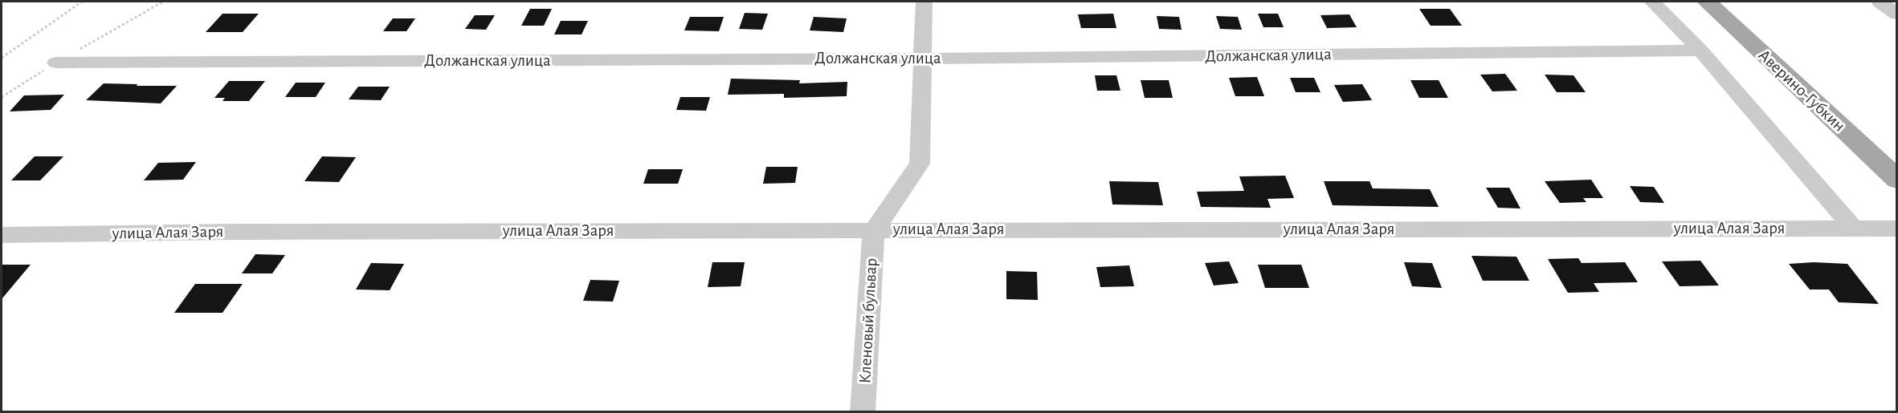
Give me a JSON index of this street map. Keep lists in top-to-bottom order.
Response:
{
  "streets": {
    "main road": ["Аверино-Губкин"],
    "street": ["Должанская улица", "улица Алая Заря", "Кленовый бульвар"]
  },
  "crossings": [
    ["улица Алая Заря", "Кленовый бульвар"]
  ]
}
